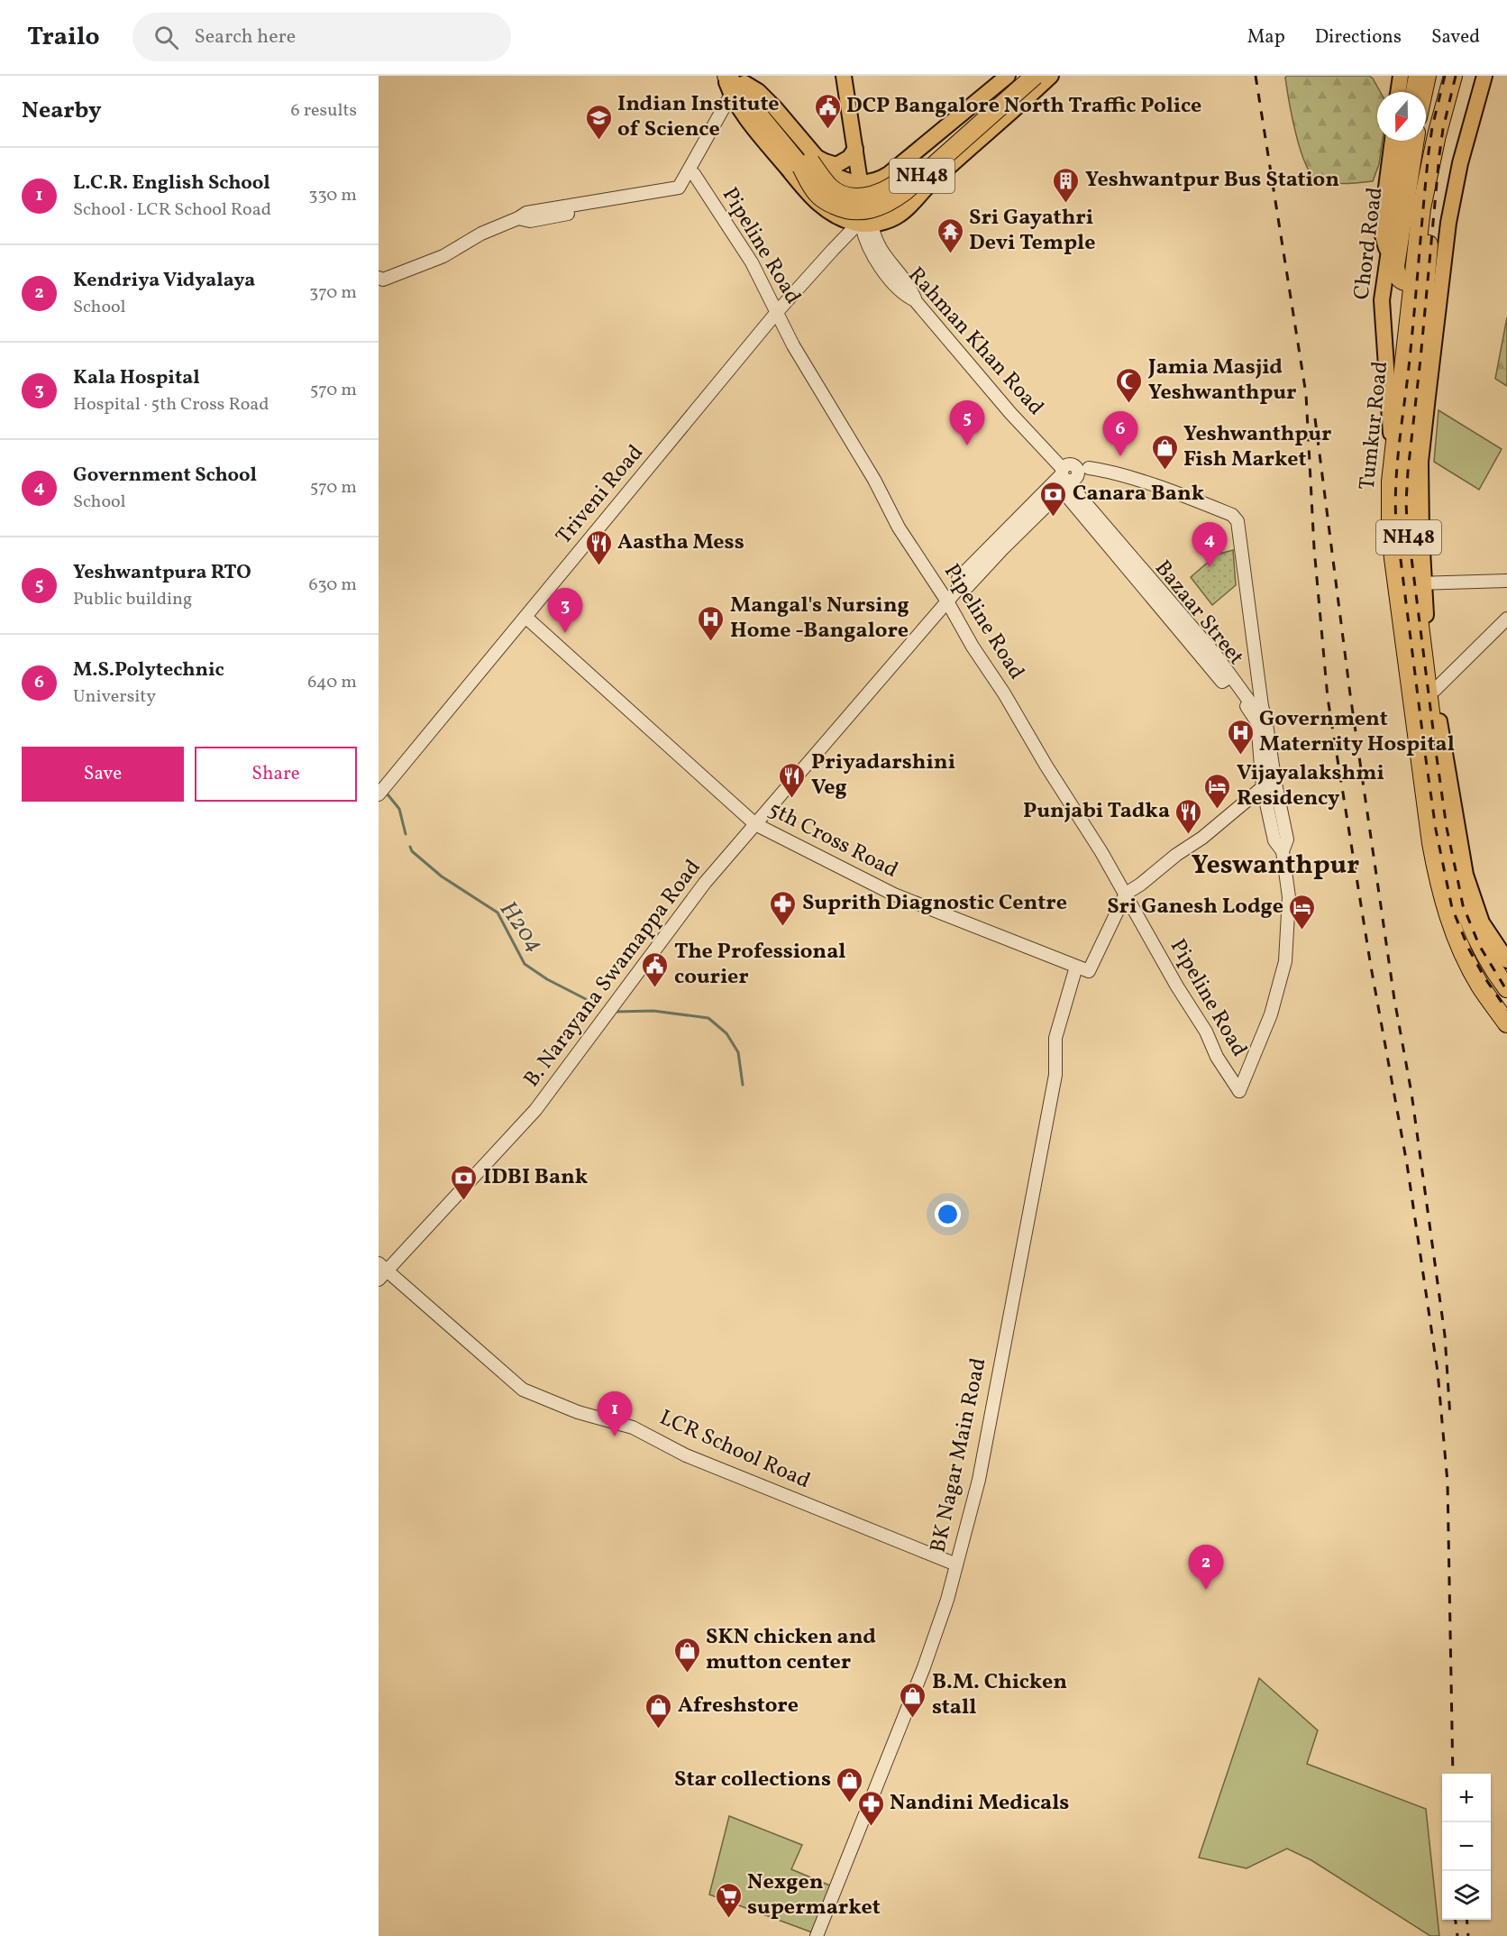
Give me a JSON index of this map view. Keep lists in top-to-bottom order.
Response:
{
  "streets": {
    "highway": ["NH48", "Tumkur Road"],
    "main road": ["Chord Road"],
    "street": [
      "Pipeline Road",
      "Rahman Khan Road",
      "Triveni Road",
      "Bazaar Street",
      "5th Cross Road",
      "B. Narayana Swamappa Road",
      "LCR School Road",
      "BK Nagar Main Road"
    ]
  },
  "crossings": [
    ["Chord Road", "Tumkur Road"],
    ["Pipeline Road", "Triveni Road"],
    ["Pipeline Road", "Bazaar Street"],
    ["Pipeline Road", "5th Cross Road"],
    ["Pipeline Road", "B. Narayana Swamappa Road"],
    ["Rahman Khan Road", "Triveni Road"],
    ["Rahman Khan Road", "Bazaar Street"],
    ["Rahman Khan Road", "B. Narayana Swamappa Road"],
    ["Triveni Road", "5th Cross Road"],
    ["Bazaar Street", "B. Narayana Swamappa Road"],
    ["5th Cross Road", "B. Narayana Swamappa Road"],
    ["5th Cross Road", "BK Nagar Main Road"],
    ["B. Narayana Swamappa Road", "LCR School Road"],
    ["LCR School Road", "BK Nagar Main Road"]
  ],
  "districts": ["Yeswanthpur"],
  "water": ["H204"],
  "places": {
    "public building": ["DCP Bangalore North Traffic Police", "The Professional courier"],
    "school or university": ["Indian Institute of Science"],
    "building": ["Yeshwantpur Bus Station"],
    "temple": ["Sri Gayathri Devi Temple"],
    "mosque": ["Jamia Masjid Yeshwanthpur"],
    "shop": [
      "Yeshwanthpur Fish Market",
      "SKN chicken and mutton center",
      "B.M. Chicken stall",
      "Afreshstore",
      "Star collections"
    ],
    "bank": ["Canara Bank", "IDBI Bank"],
    "restaurant": ["Aastha Mess", "Priyadarshini Veg", "Punjabi Tadka"],
    "hospital": ["Mangal's Nursing Home -Bangalore", "Government Maternity Hospital"],
    "hotel": ["Vijayalakshmi Residency", "Sri Ganesh Lodge"],
    "pharmacy": ["Suprith Diagnostic Centre", "Nandini Medicals"],
    "supermarket": ["Nexgen supermarket"]
  },
  "north": "bottom",
  "page": {
    "header": "Trailo",
    "search": "Search here",
    "nav": ["Map", "Directions", "Saved"],
    "heading": ["Nearby", "6 results"],
    "list": [
      {
        "mark": "1",
        "name": "L.C.R. English School",
        "note": "School · LCR School Road",
        "value": "330 m"
      },
      {
        "mark": "2",
        "name": "Kendriya Vidyalaya",
        "note": "School",
        "value": "370 m"
      },
      {
        "mark": "3",
        "name": "Kala Hospital",
        "note": "Hospital · 5th Cross Road",
        "value": "570 m"
      },
      {
        "mark": "4",
        "name": "Government School",
        "note": "School",
        "value": "570 m"
      },
      {
        "mark": "5",
        "name": "Yeshwantpura RTO",
        "note": "Public building",
        "value": "630 m"
      },
      {
        "mark": "6",
        "name": "M.S.Polytechnic",
        "note": "University",
        "value": "640 m"
      }
    ],
    "pins": [
      "5",
      "6",
      "4",
      "3",
      "1",
      "2"
    ],
    "buttons": ["Save", "Share"],
    "map_buttons": ["+", "−"]
  }
}
